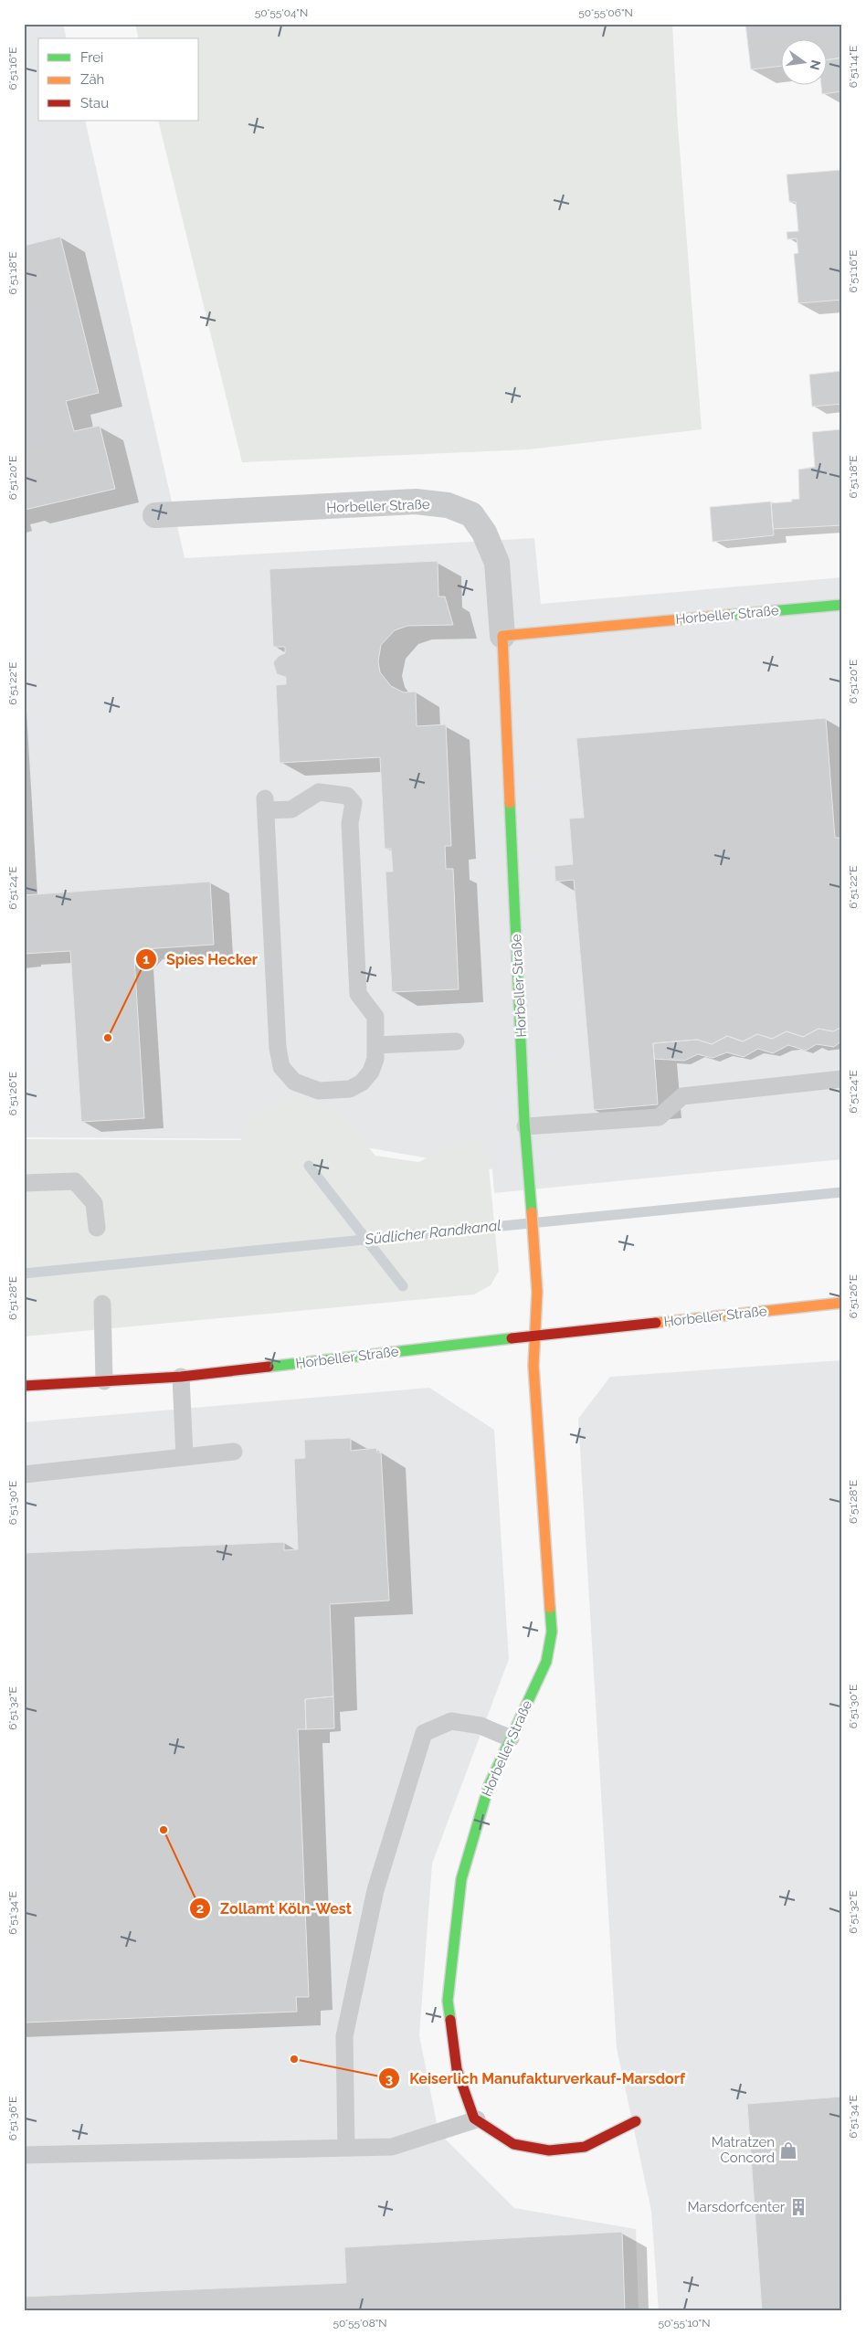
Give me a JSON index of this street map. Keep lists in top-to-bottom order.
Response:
{
  "streets": {
    "street": ["Horbeller Straße"]
  },
  "water": ["Südlicher Randkanal"],
  "places": {
    "other": ["Spies Hecker", "Zollamt Köln-West", "Keiserlich Manufakturverkauf-Marsdorf"],
    "shop": ["Matratzen Concord"],
    "building": ["Marsdorfcenter"]
  },
  "legend": ["Frei", "Zäh", "Stau"],
  "north": "right",
  "coordinates": [
    "50°55'04\"N",
    "50°55'06\"N",
    "6°51'14\"E",
    "6°51'16\"E",
    "6°51'18\"E",
    "6°51'20\"E",
    "6°51'22\"E",
    "6°51'24\"E",
    "6°51'26\"E",
    "6°51'28\"E",
    "6°51'30\"E",
    "6°51'32\"E",
    "6°51'34\"E",
    "6°51'36\"E",
    "50°55'08\"N",
    "50°55'10\"N"
  ]
}
